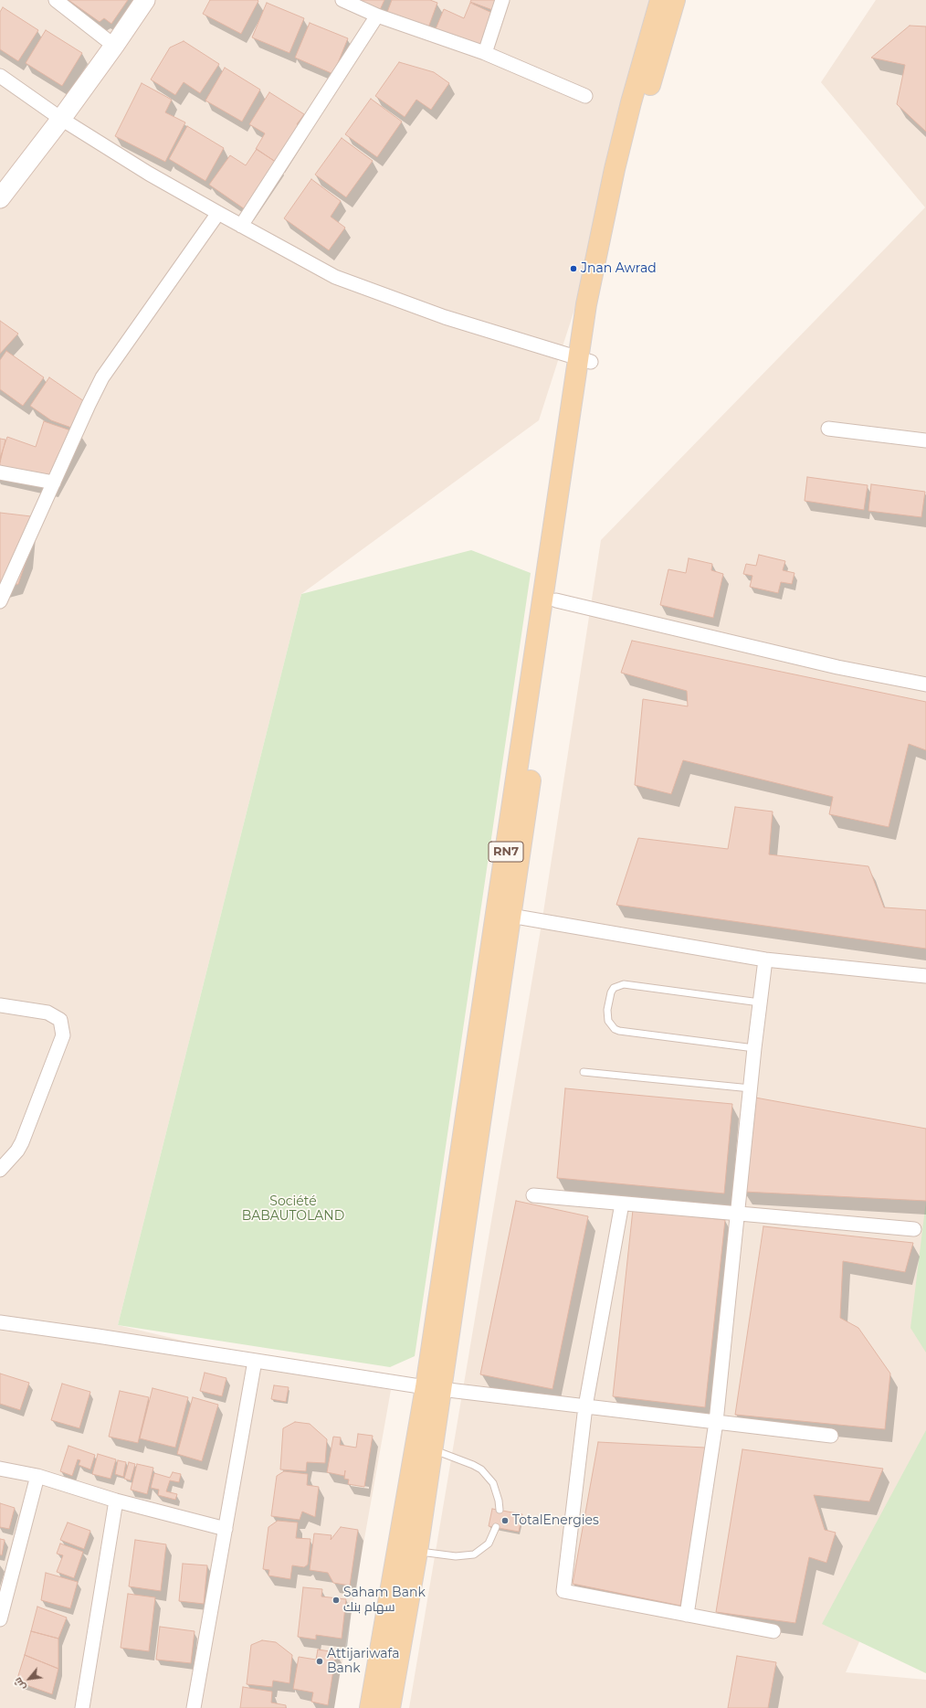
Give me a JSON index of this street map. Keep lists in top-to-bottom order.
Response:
{
  "streets": {
    "main road": ["RN7"]
  },
  "parks": ["Société BABAUTOLAND"],
  "places": [
    "Jnan Awrad",
    "TotalEnergies",
    "Saham Bank سهام بنك",
    "Attijariwafa Bank"
  ],
  "north": "bottom left"
}
